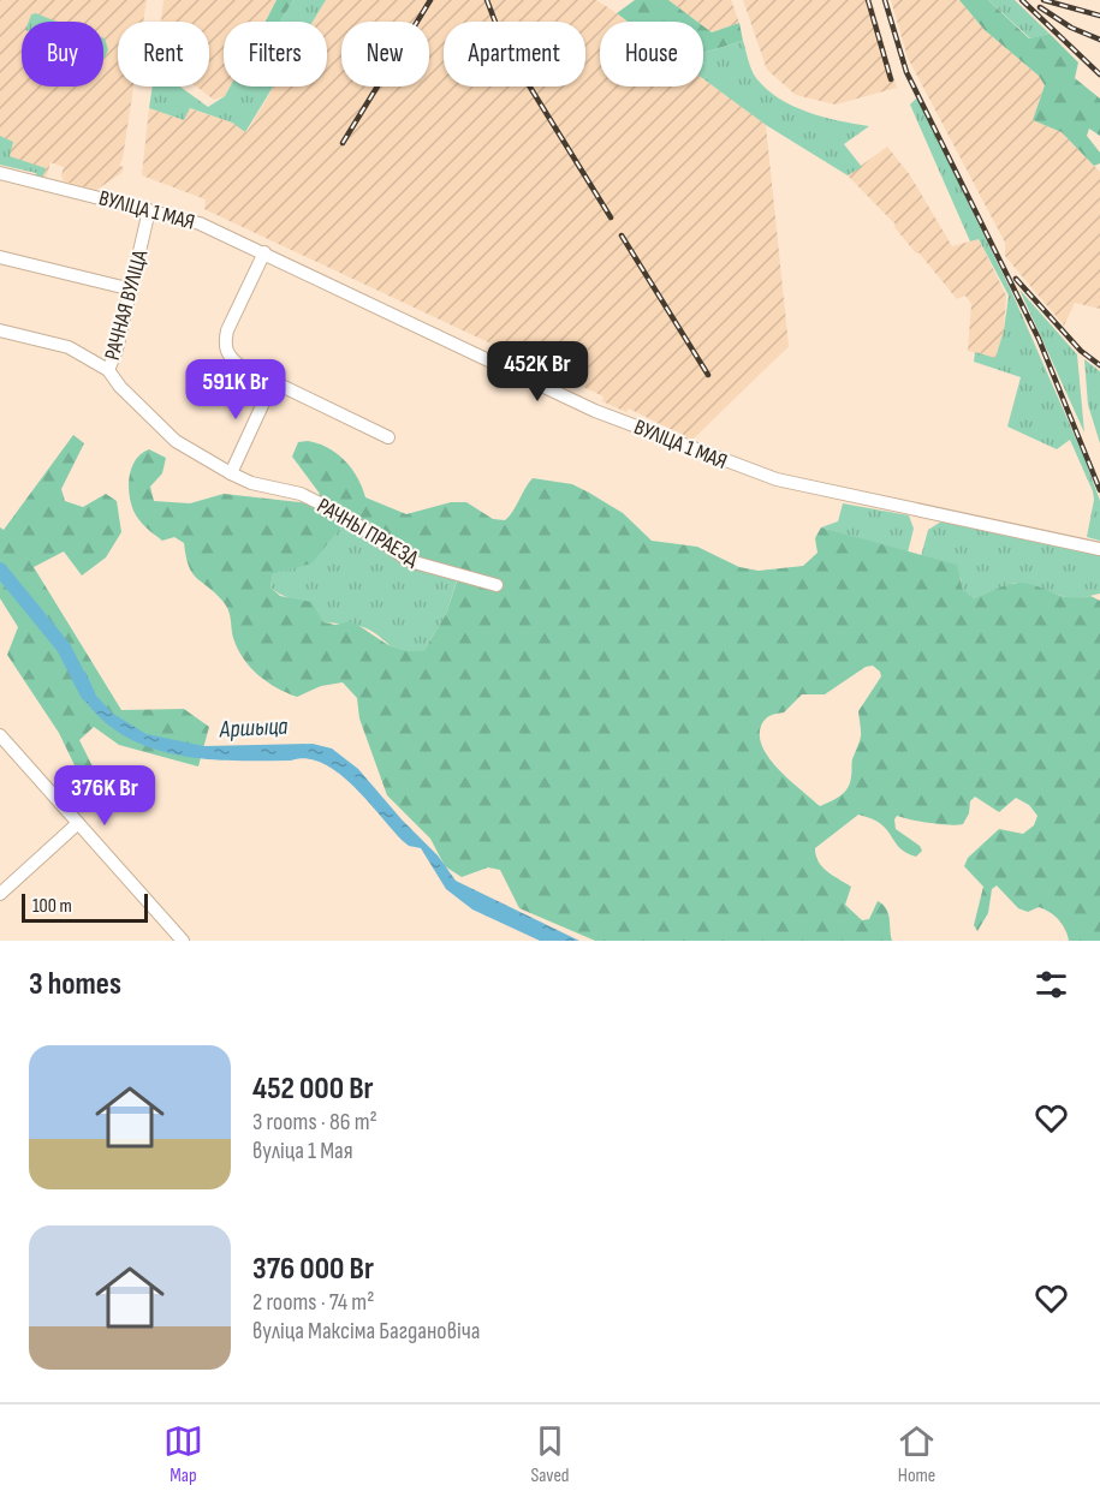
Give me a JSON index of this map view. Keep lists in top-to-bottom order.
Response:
{
  "streets": {
    "street": ["ВУЛІЦА 1 МАЯ", "РАЧНАЯ ВУЛІЦА", "РАЧНЫ ПРАЕЗД"]
  },
  "crossings": [
    ["ВУЛІЦА 1 МАЯ", "РАЧНАЯ ВУЛІЦА"],
    ["РАЧНАЯ ВУЛІЦА", "РАЧНЫ ПРАЕЗД"]
  ],
  "water": ["Аршыца"],
  "scale_bar": "100 m",
  "page": {
    "chip": [
      "Buy",
      "Rent",
      "Filters",
      "New",
      "Apartment",
      "House"
    ],
    "price": ["452K Br", "591K Br", "376K Br"],
    "scale": "100 m",
    "heading": "3 homes",
    "list": [
      {
        "name": "452 000 Br",
        "note": "3 rooms · 86 m² · вуліца 1 Мая"
      },
      {
        "name": "376 000 Br",
        "note": "2 rooms · 74 m² · вуліца Максіма Багдановіча"
      }
    ],
    "tabs": ["Map", "Saved", "Home"]
  }
}
